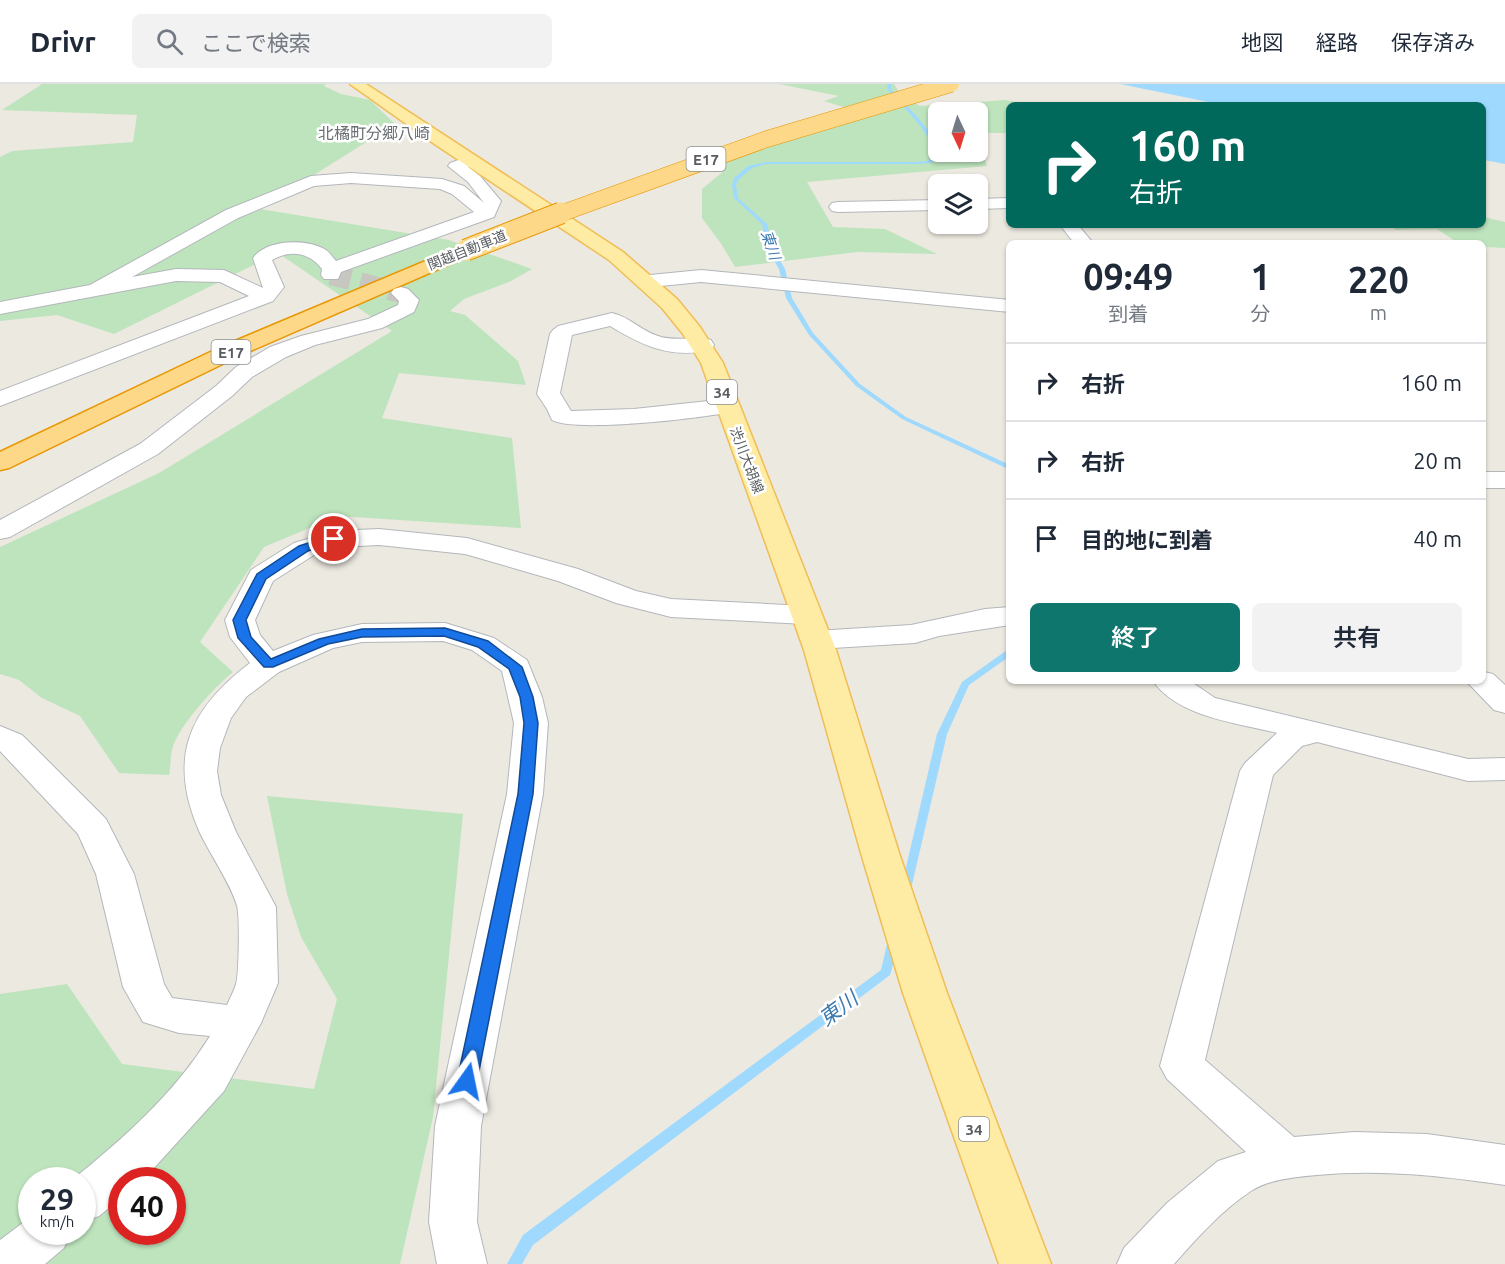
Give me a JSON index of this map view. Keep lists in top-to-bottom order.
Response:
{
  "streets": {
    "highway": ["E17", "関越自動車道"],
    "main road": ["34", "渋川大胡線"]
  },
  "districts": ["北橘町分郷八崎"],
  "water": ["東川"],
  "north": "bottom",
  "page": {
    "header": "Drivr",
    "search": "ここで検索",
    "nav": ["地図", "経路", "保存済み"],
    "turn": ["160 m", "右折"],
    "eta": [
      "09:49",
      "到着",
      "1",
      "分",
      "220",
      "m"
    ],
    "list": [
      {
        "name": "右折",
        "value": "160 m"
      },
      {
        "name": "右折",
        "value": "20 m"
      },
      {
        "name": "目的地に到着",
        "value": "40 m"
      }
    ],
    "buttons": ["終了", "共有"],
    "speed": "29 km/h",
    "limit": "40"
  }
}
